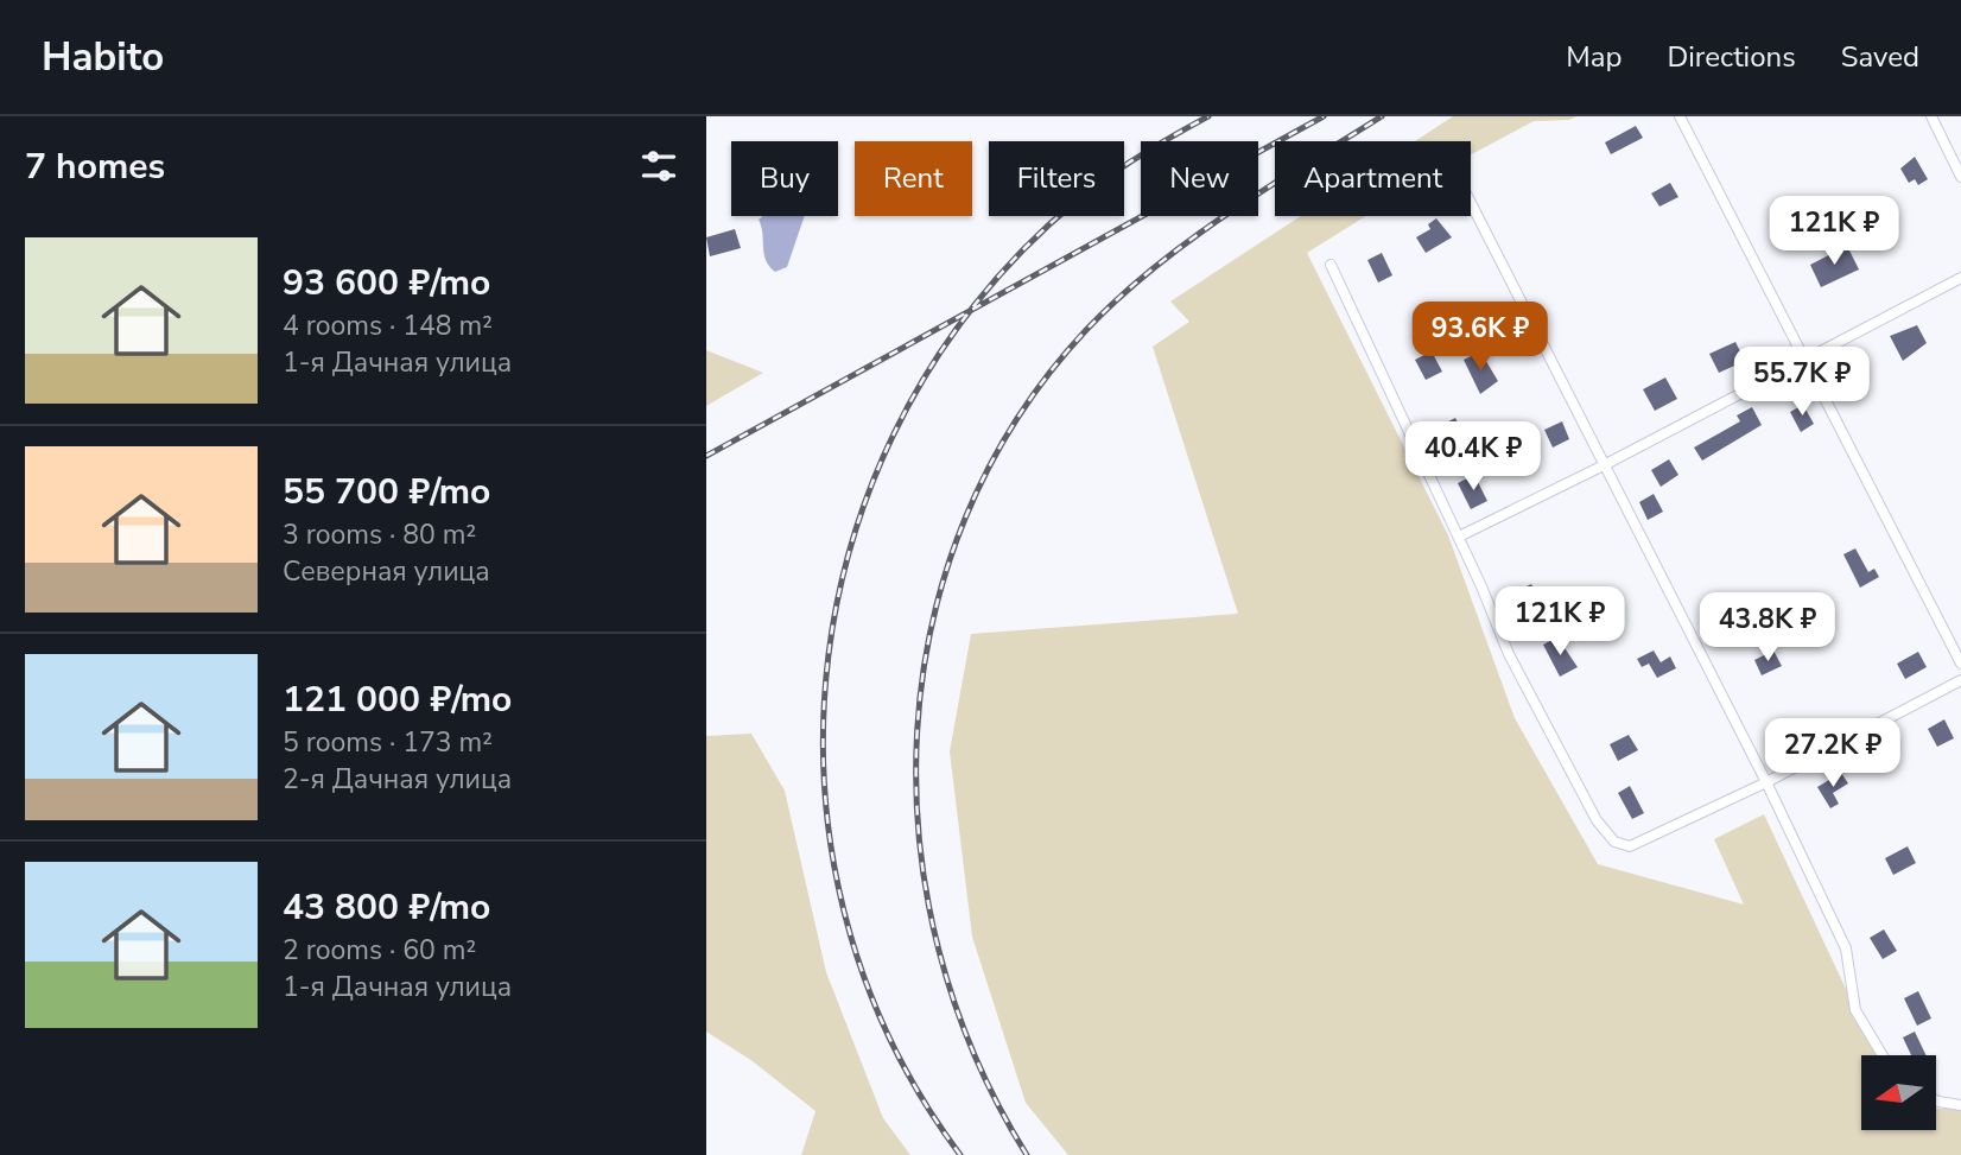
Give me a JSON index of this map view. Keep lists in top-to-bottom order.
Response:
{
  "north": "left",
  "page": {
    "header": "Habito",
    "nav": ["Map", "Directions", "Saved"],
    "heading": "7 homes",
    "chip": [
      "Buy",
      "Rent",
      "Filters",
      "New",
      "Apartment"
    ],
    "price": [
      "121K ₽",
      "93.6K ₽",
      "55.7K ₽",
      "40.4K ₽",
      "121K ₽",
      "43.8K ₽",
      "27.2K ₽"
    ],
    "list": [
      {
        "name": "93 600 ₽/mo",
        "note": "4 rooms · 148 m² · 1-я Дачная улица"
      },
      {
        "name": "55 700 ₽/mo",
        "note": "3 rooms · 80 m² · Северная улица"
      },
      {
        "name": "121 000 ₽/mo",
        "note": "5 rooms · 173 m² · 2-я Дачная улица"
      },
      {
        "name": "43 800 ₽/mo",
        "note": "2 rooms · 60 m² · 1-я Дачная улица"
      }
    ]
  }
}
